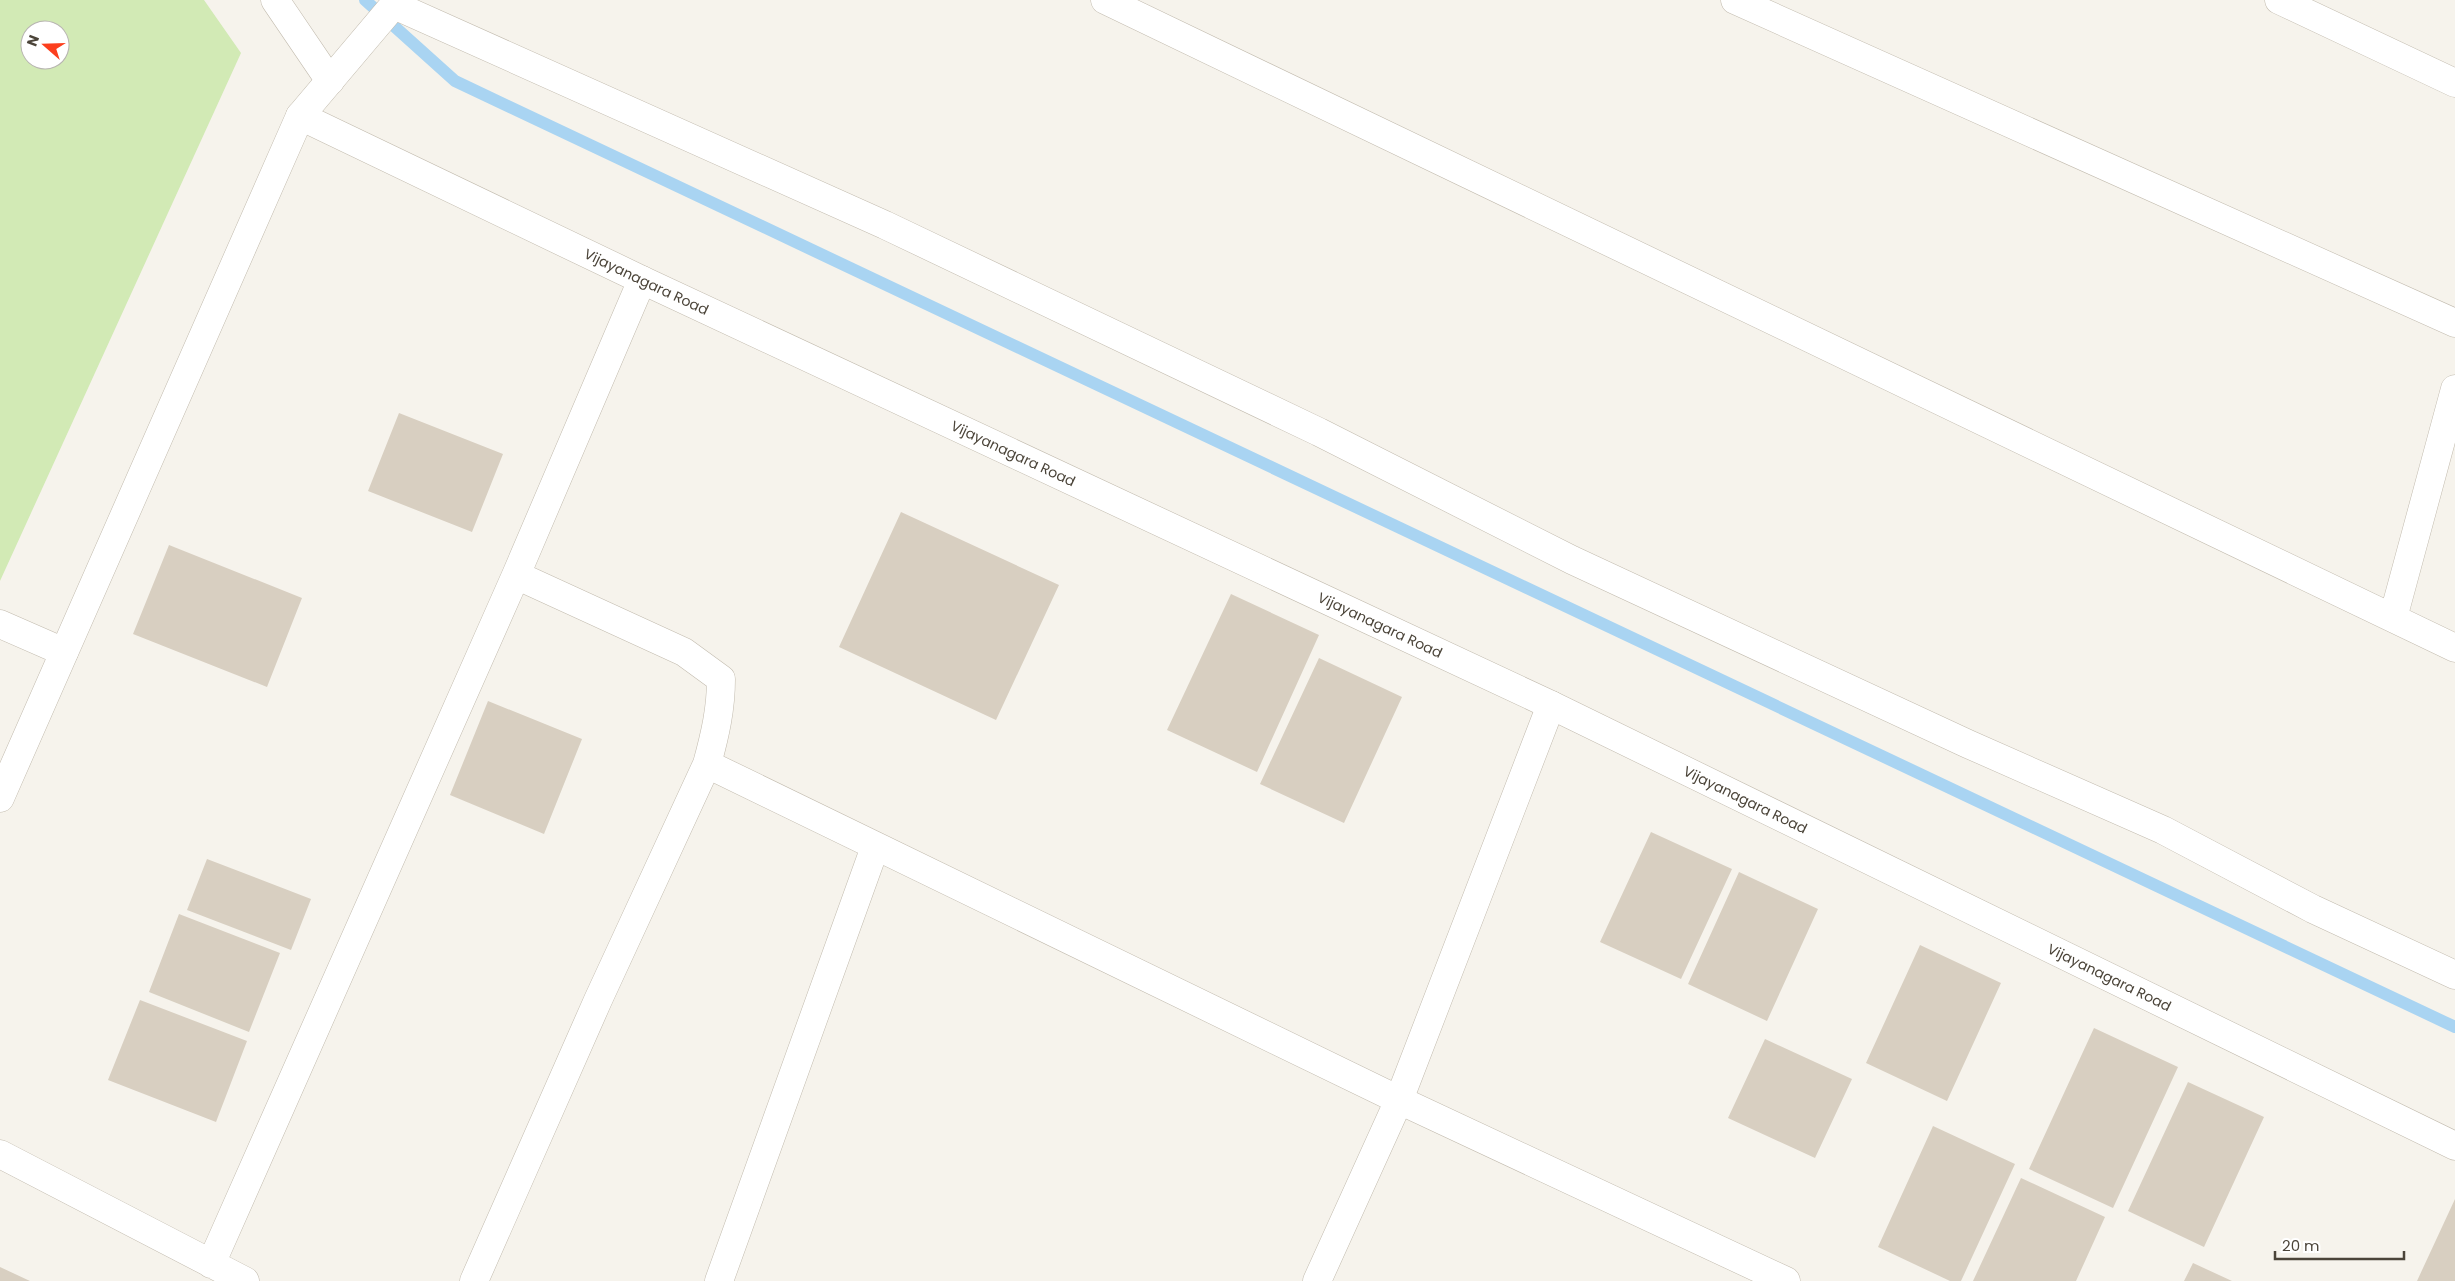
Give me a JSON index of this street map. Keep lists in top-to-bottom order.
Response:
{
  "streets": {
    "street": ["Vijayanagara Road"]
  },
  "scale_bar": "20 m",
  "north": "left"
}
